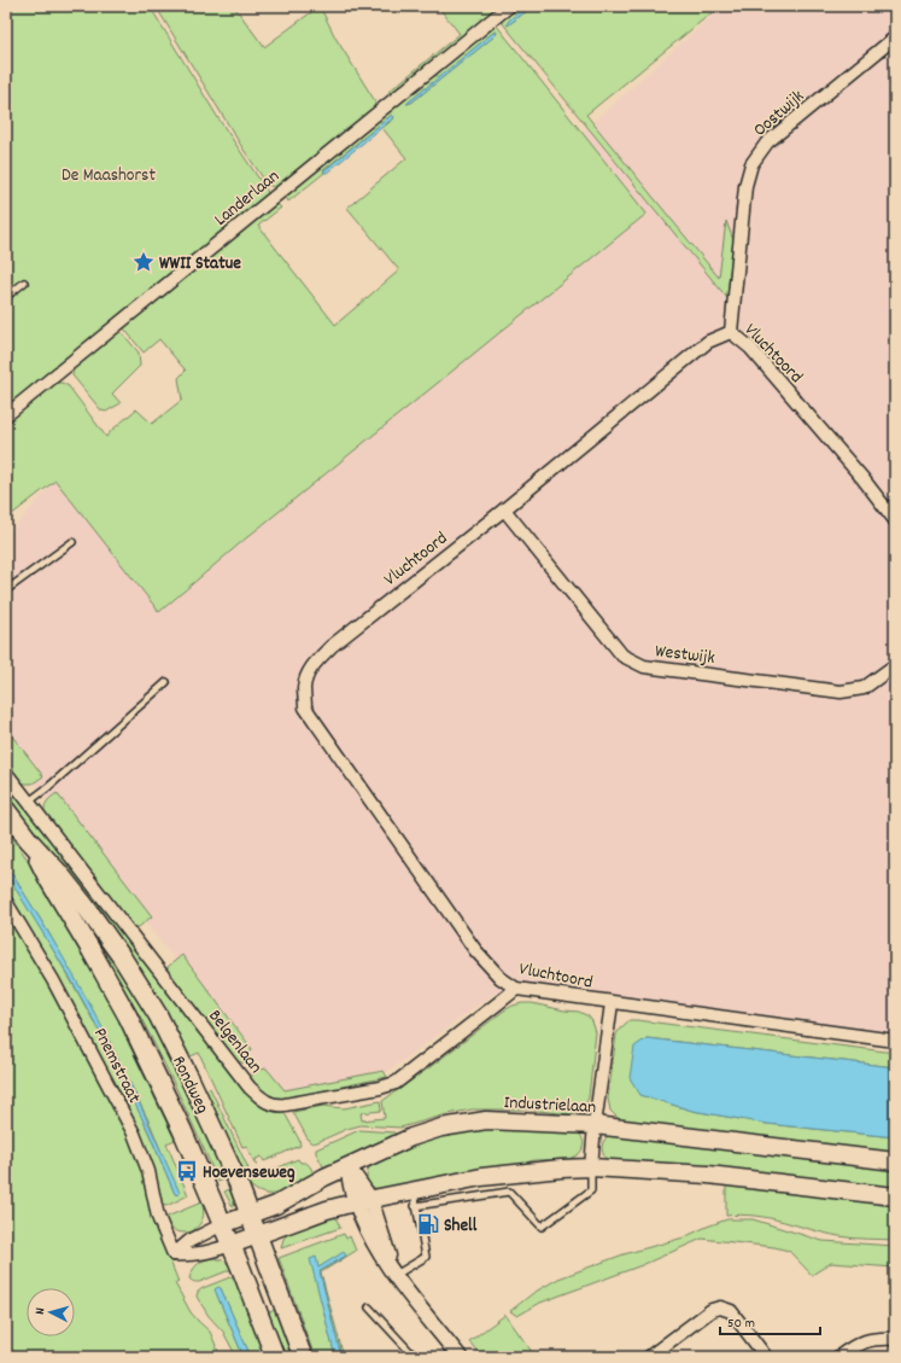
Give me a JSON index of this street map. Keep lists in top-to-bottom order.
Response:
{
  "streets": {
    "main road": ["Rondweg", "Industrielaan"],
    "street": [
      "Oostwijk",
      "Landerlaan",
      "Vluchtoord",
      "Westwijk",
      "Belgenlaan",
      "Pnemstraat"
    ]
  },
  "crossings": [
    ["Oostwijk", "Vluchtoord"],
    ["Vluchtoord", "Westwijk"],
    ["Vluchtoord", "Belgenlaan"],
    ["Vluchtoord", "Industrielaan"],
    ["Rondweg", "Industrielaan"]
  ],
  "parks": ["De Maashorst"],
  "places": {
    "place": ["WWII Statue"],
    "bus stop": ["Hoevenseweg"],
    "fuel station": ["Shell"]
  },
  "scale_bar": "50 m",
  "north": "left"
}
